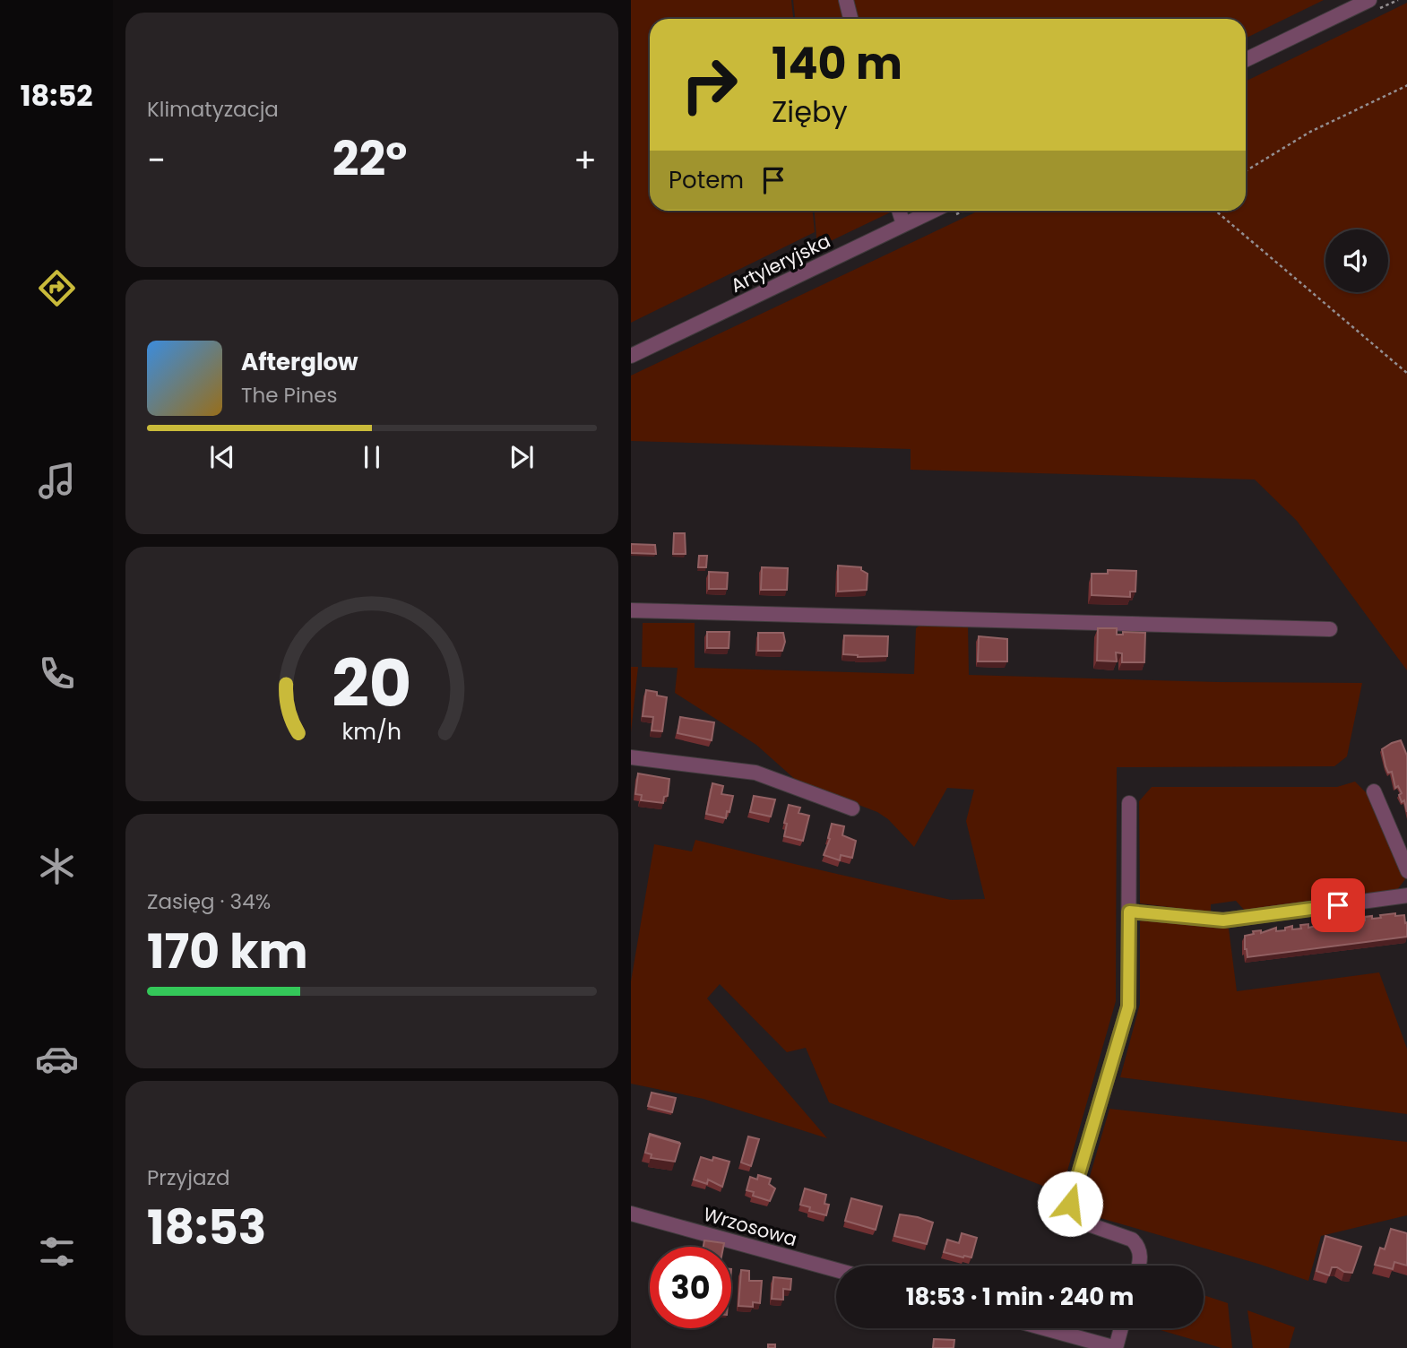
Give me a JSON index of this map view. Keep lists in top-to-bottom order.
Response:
{
  "streets": {
    "street": ["Artyleryjska", "Wrzosowa"]
  },
  "page": {
    "tabs": "18:52",
    "tile": [
      "Klimatyzacja",
      ["Zasięg · 34%", "170 km"],
      ["Przyjazd", "18:53"]
    ],
    "turn": ["140 m", "Zięby"],
    "heat": ["−", "22°", "+"],
    "then": "Potem",
    "song": ["Afterglow", "The Pines"],
    "limit": "30",
    "trip": "18:53 · 1 min · 240 m",
    "gauge": ["20", "km/h"]
  }
}
